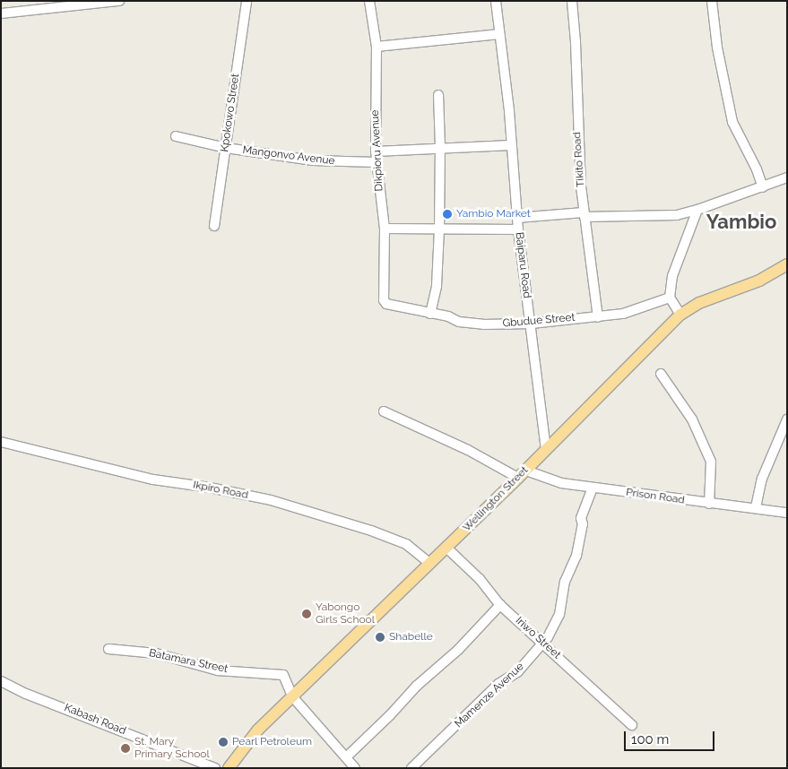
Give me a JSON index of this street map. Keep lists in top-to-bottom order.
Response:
{
  "streets": {
    "main road": ["Wellington Street"],
    "street": [
      "Kpokowo Street",
      "Dikpioru Avenue",
      "Mangonvo Avenue",
      "Tikito Road",
      "Baiparu Road",
      "Gbudue Street",
      "Ikpiro Road",
      "Prison Road",
      "Iriwo Street",
      "Batamara Street",
      "Mamenze Avenue",
      "Kabash Road"
    ]
  },
  "crossings": [
    ["Kpokowo Street", "Mangonvo Avenue"],
    ["Dikpioru Avenue", "Mangonvo Avenue"],
    ["Dikpioru Avenue", "Gbudue Street"],
    ["Tikito Road", "Gbudue Street"],
    ["Baiparu Road", "Gbudue Street"],
    ["Baiparu Road", "Wellington Street"],
    ["Ikpiro Road", "Wellington Street"],
    ["Prison Road", "Wellington Street"],
    ["Prison Road", "Mamenze Avenue"],
    ["Wellington Street", "Iriwo Street"],
    ["Wellington Street", "Batamara Street"],
    ["Iriwo Street", "Mamenze Avenue"]
  ],
  "districts": ["Yambio"],
  "places": [
    "Yambio Market",
    "Yabongo Girls School",
    "Shabelle",
    "Pearl Petroleum",
    "St. Mary Primary School"
  ],
  "scale_bar": "100 m"
}
